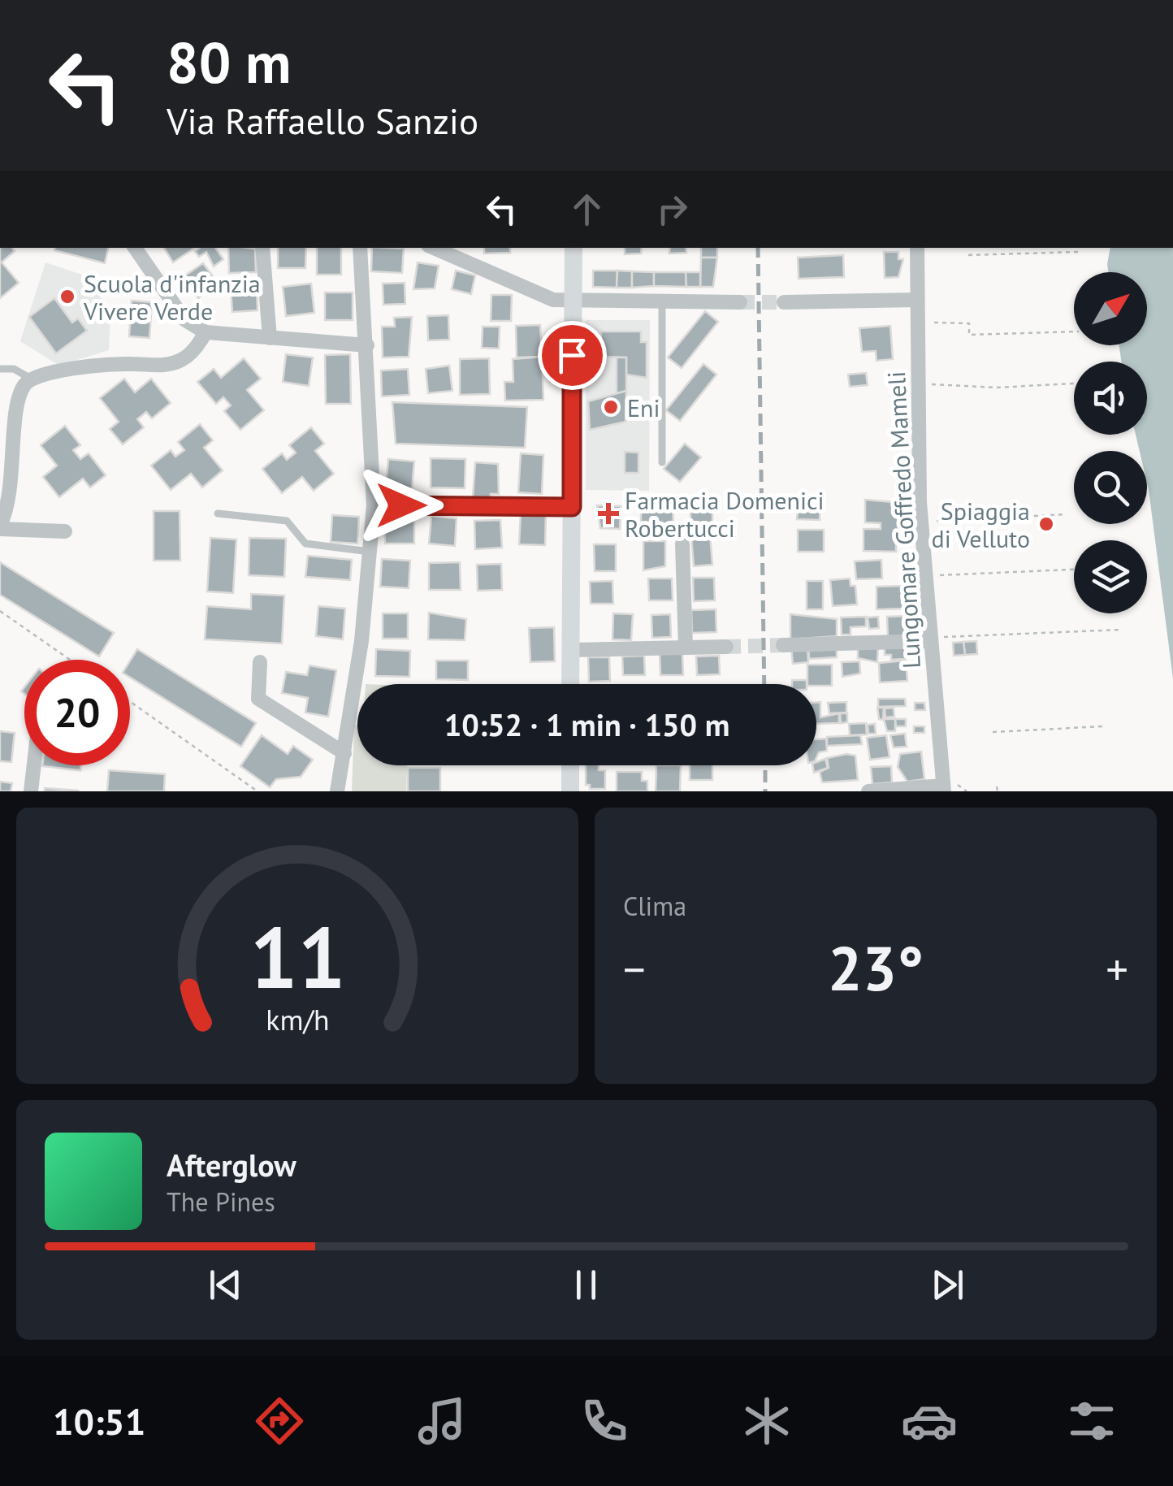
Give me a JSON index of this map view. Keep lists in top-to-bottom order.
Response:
{
  "streets": {
    "street": ["Lungomare Goffredo Mameli"]
  },
  "places": {
    "other": ["Scuola d'infanzia Vivere Verde", "Eni", "Spiaggia di Velluto"],
    "health": ["Farmacia Domenici Robertucci"]
  },
  "north": "top right",
  "page": {
    "turn": ["80 m", "Via Raffaello Sanzio"],
    "limit": "20",
    "trip": "10:52 · 1 min · 150 m",
    "tile": "Clima",
    "heat": ["−", "23°", "+"],
    "song": ["Afterglow", "The Pines"],
    "tabs": "10:51",
    "gauge": ["11", "km/h"]
  }
}
